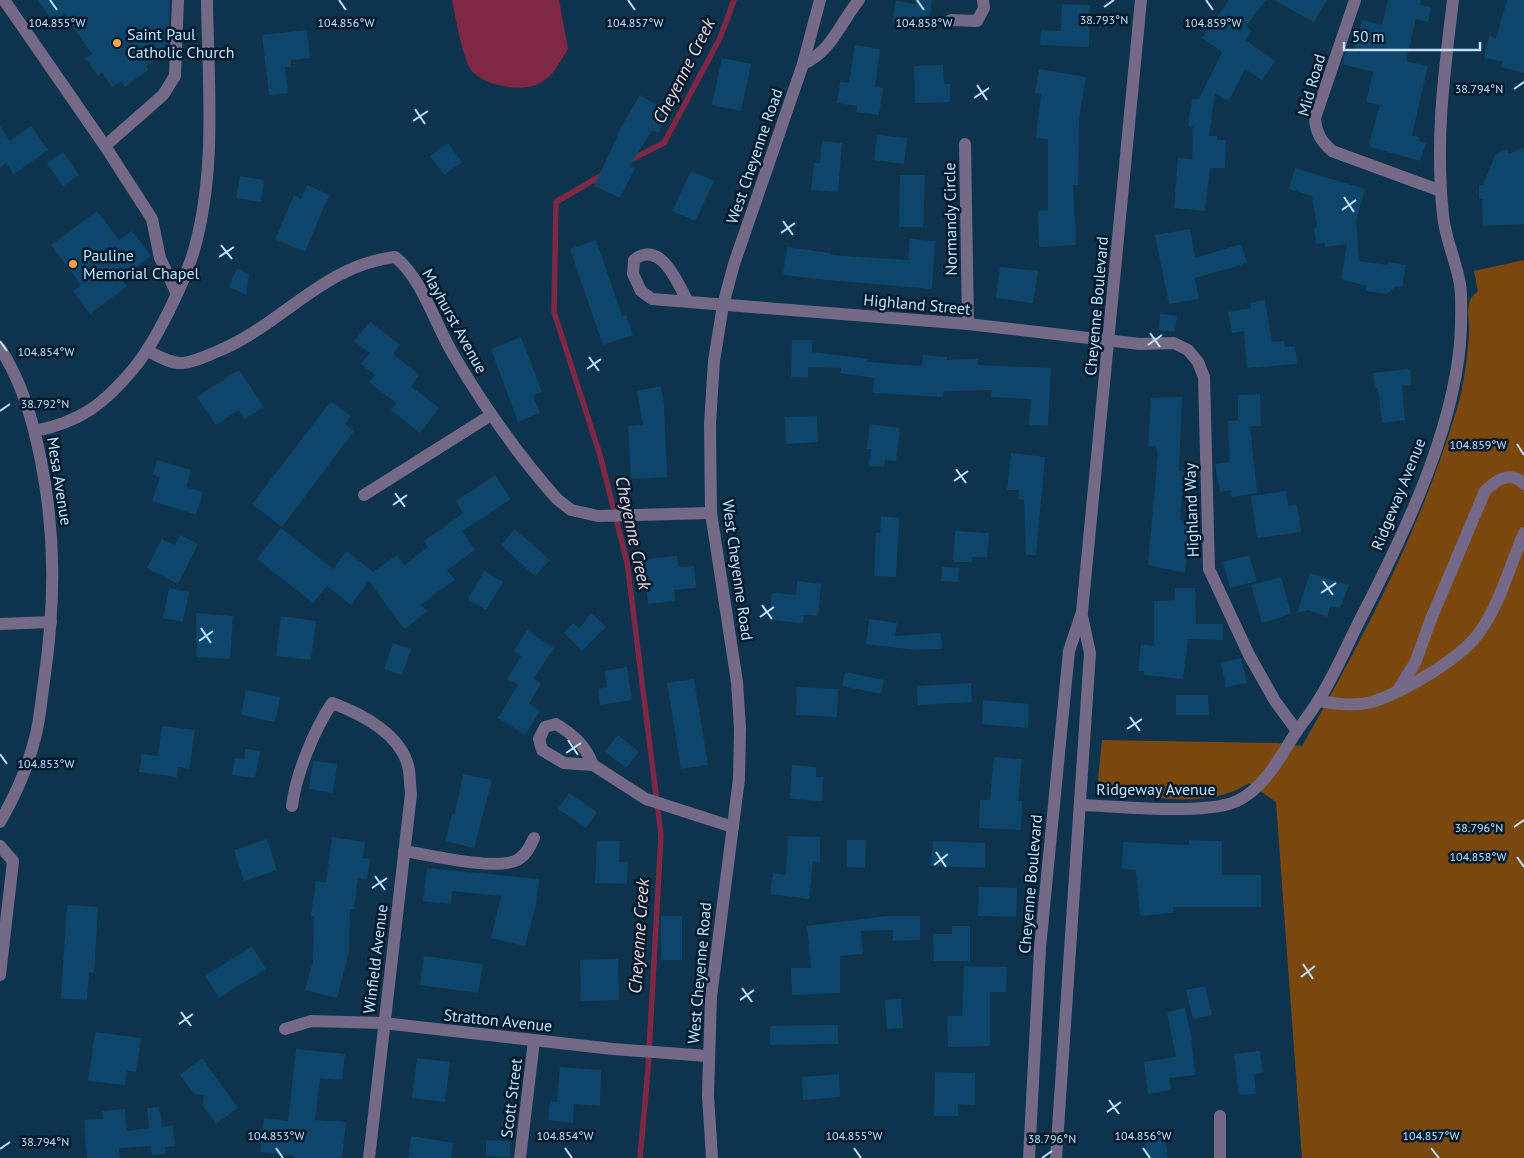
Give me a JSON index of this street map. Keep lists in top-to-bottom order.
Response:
{
  "streets": {
    "street": [
      "Mid Road",
      "West Cheyenne Road",
      "Normandy Circle",
      "Highland Street",
      "Cheyenne Boulevard",
      "Mayhurst Avenue",
      "Mesa Avenue",
      "Ridgeway Avenue",
      "Highland Way",
      "Winfield Avenue",
      "Stratton Avenue",
      "Scott Street"
    ]
  },
  "crossings": [
    ["Mid Road", "Ridgeway Avenue"],
    ["West Cheyenne Road", "Highland Street"],
    ["West Cheyenne Road", "Mayhurst Avenue"],
    ["West Cheyenne Road", "Stratton Avenue"],
    ["Normandy Circle", "Highland Street"],
    ["Highland Street", "Cheyenne Boulevard"],
    ["Highland Street", "Highland Way"],
    ["Cheyenne Boulevard", "Ridgeway Avenue"],
    ["Cheyenne Boulevard", "Highland Way"],
    ["Mayhurst Avenue", "Mesa Avenue"],
    ["Ridgeway Avenue", "Highland Way"],
    ["Winfield Avenue", "Stratton Avenue"],
    ["Stratton Avenue", "Scott Street"]
  ],
  "water": ["Cheyenne Creek"],
  "places": ["Saint Paul Catholic Church", "Pauline Memorial Chapel"],
  "scale_bar": "50 m",
  "coordinates": [
    "38.793°N",
    "104.855°W",
    "104.856°W",
    "104.857°W",
    "104.858°W",
    "104.859°W",
    "38.794°N",
    "104.854°W",
    "38.792°N",
    "104.853°W",
    "38.796°N"
  ]
}
